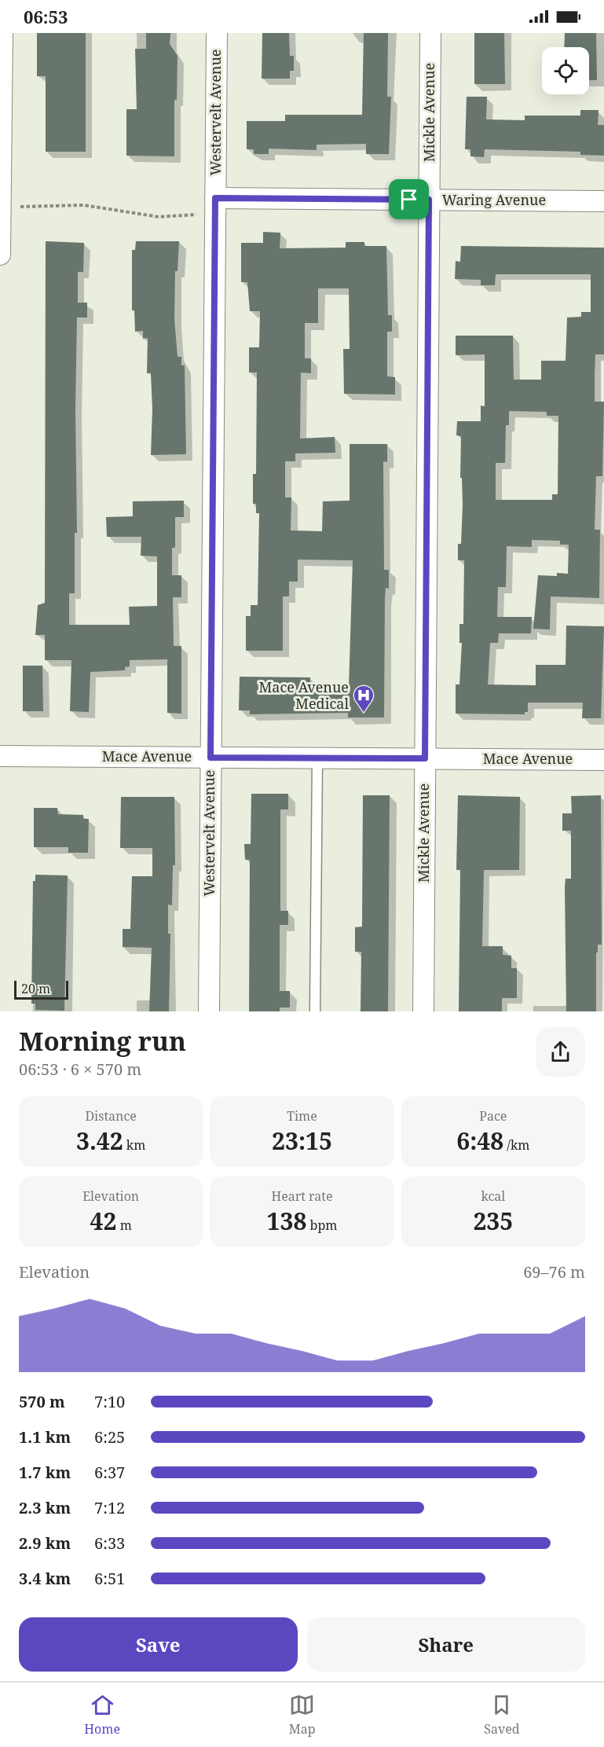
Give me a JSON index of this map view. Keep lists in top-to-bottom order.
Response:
{
  "streets": {
    "street": [
      "Westervelt Avenue",
      "Mickle Avenue",
      "Waring Avenue",
      "Mace Avenue"
    ]
  },
  "crossings": [
    ["Westervelt Avenue", "Waring Avenue"],
    ["Westervelt Avenue", "Mace Avenue"],
    ["Mickle Avenue", "Waring Avenue"],
    ["Mickle Avenue", "Mace Avenue"]
  ],
  "places": {
    "hospital": ["Mace Avenue Medical"]
  },
  "scale_bar": "20 m",
  "page": {
    "status": "06:53",
    "scale": "20 m",
    "heading": ["Morning run", "06:53 · 6 × 570 m"],
    "stats": [
      ["Distance", "3.42 km"],
      ["Time", "23:15"],
      ["Pace", "6:48 /km"],
      ["Elevation", "42 m"],
      ["Heart rate", "138 bpm"],
      ["kcal", "235"]
    ],
    "chart": ["Elevation", "69–76 m"],
    "list": [
      {
        "name": "570 m",
        "note": "7:10"
      },
      {
        "name": "1.1 km",
        "note": "6:25"
      },
      {
        "name": "1.7 km",
        "note": "6:37"
      },
      {
        "name": "2.3 km",
        "note": "7:12"
      },
      {
        "name": "2.9 km",
        "note": "6:33"
      },
      {
        "name": "3.4 km",
        "note": "6:51"
      }
    ],
    "buttons": ["Save", "Share"],
    "tabs": ["Home", "Map", "Saved"]
  }
}
